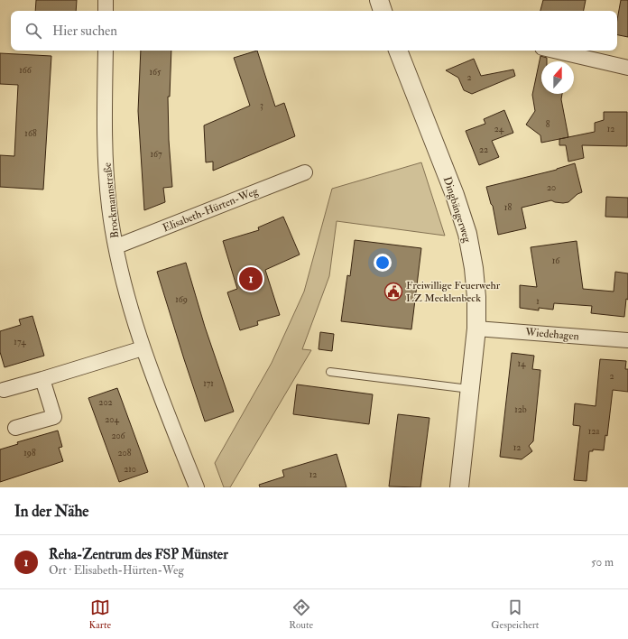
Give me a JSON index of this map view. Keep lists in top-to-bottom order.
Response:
{
  "streets": {
    "street": [
      "Brockmannstraße",
      "Elisabeth-Hürten-Weg",
      "Dingbängerweg",
      "Wiedehagen"
    ]
  },
  "crossings": [
    ["Brockmannstraße", "Elisabeth-Hürten-Weg"],
    ["Dingbängerweg", "Wiedehagen"]
  ],
  "places": {
    "public building": ["Freiwillige Feuerwehr LZ Mecklenbeck"]
  },
  "house_numbers": [
    "166",
    "165",
    "2",
    "3",
    "8",
    "24",
    "12",
    "168",
    "22",
    "167",
    "20",
    "18",
    "16",
    "169",
    "1",
    "174",
    "14",
    "2",
    "171",
    "202",
    "12b",
    "204",
    "12a",
    "206",
    "12",
    "198",
    "208",
    "210",
    "12"
  ],
  "north": "top",
  "page": {
    "search": "Hier suchen",
    "pins": "1",
    "heading": "In der Nähe",
    "list": [
      {
        "mark": "1",
        "name": "Reha-Zentrum des FSP Münster",
        "note": "Ort · Elisabeth-Hürten-Weg",
        "value": "50 m"
      }
    ],
    "nav": ["Karte", "Route", "Gespeichert"]
  }
}
